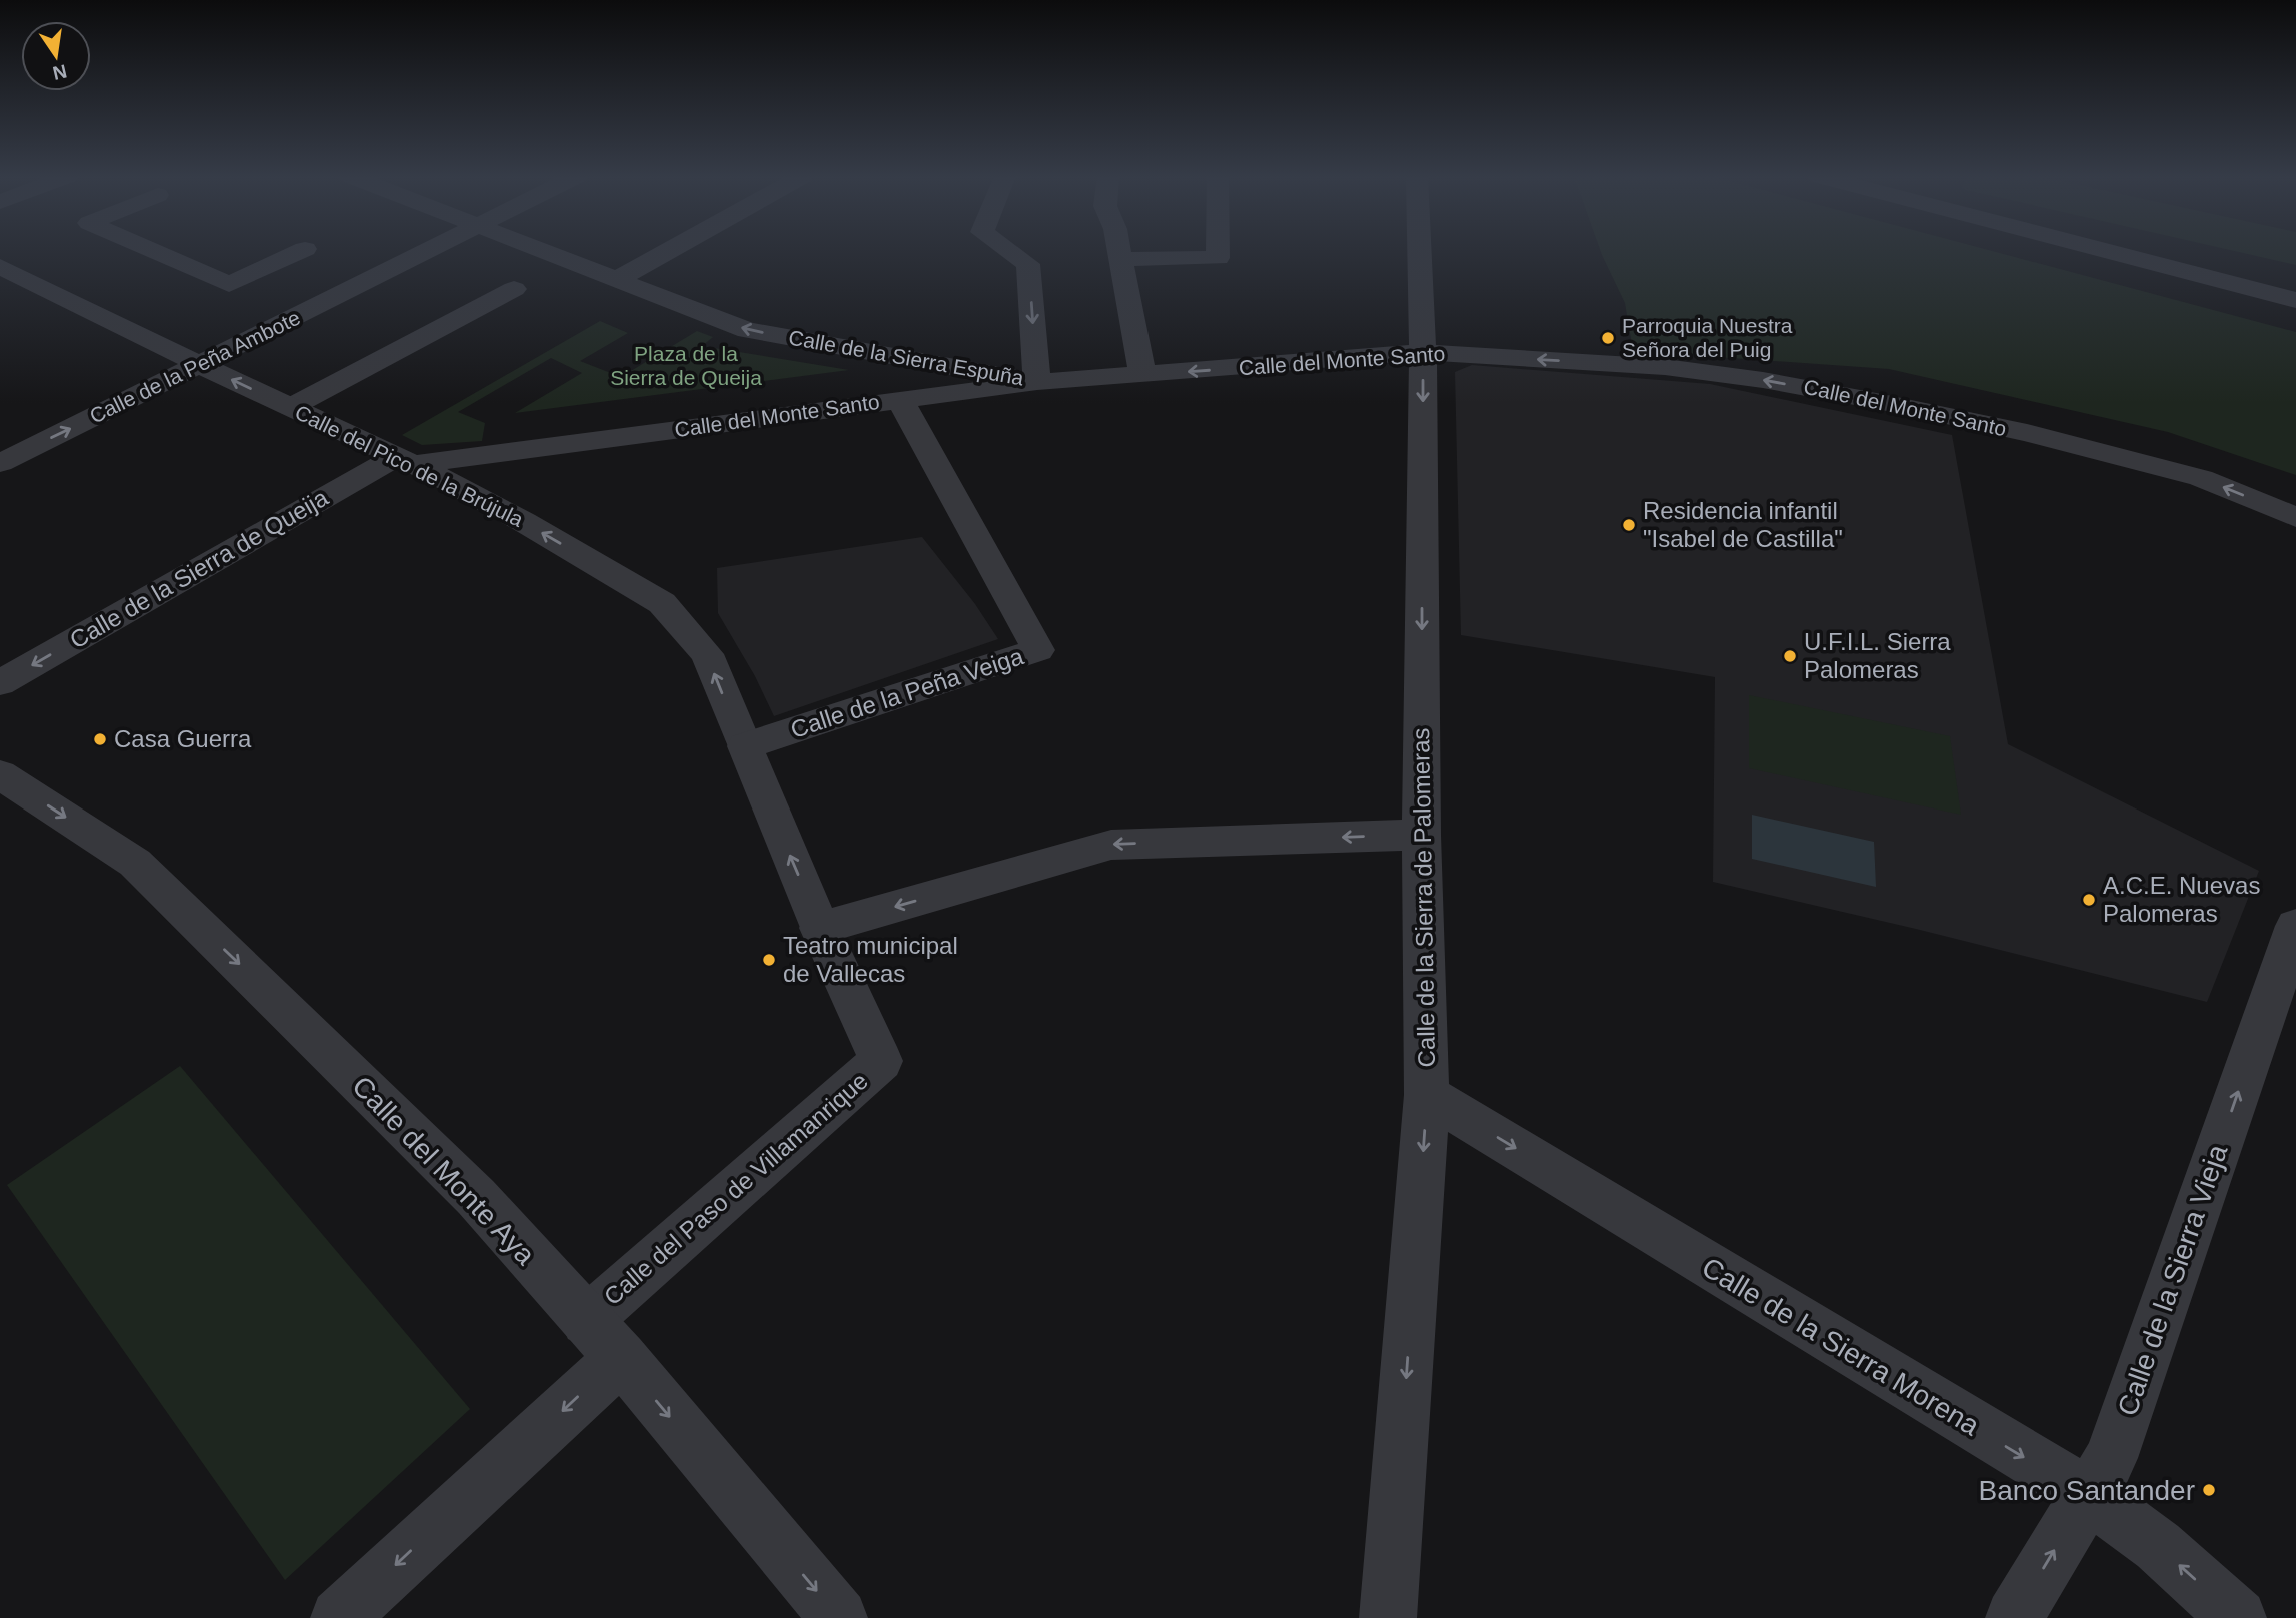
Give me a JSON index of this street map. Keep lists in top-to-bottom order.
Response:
{
  "streets": {
    "street": [
      "Calle de la Sierra Espuña",
      "Calle del Monte Santo",
      "Calle de la Peña Ambote",
      "Calle del Pico de la Brújula",
      "Calle de la Sierra de Queija",
      "Calle de la Peña Veiga",
      "Calle de la Sierra de Palomeras",
      "Calle del Monte Aya",
      "Calle del Paso de Villamanrique",
      "Calle de la Sierra Vieja",
      "Calle de la Sierra Morena"
    ]
  },
  "crossings": [
    ["Calle de la Sierra Espuña", "Calle del Monte Santo"],
    ["Calle del Monte Santo", "Calle del Pico de la Brújula"],
    ["Calle del Monte Santo", "Calle de la Sierra de Queija"],
    ["Calle del Monte Santo", "Calle de la Peña Veiga"],
    ["Calle del Monte Santo", "Calle de la Sierra de Palomeras"],
    ["Calle de la Peña Ambote", "Calle del Pico de la Brújula"],
    ["Calle del Pico de la Brújula", "Calle de la Sierra de Queija"],
    ["Calle del Pico de la Brújula", "Calle de la Peña Veiga"],
    ["Calle del Pico de la Brújula", "Calle del Paso de Villamanrique"],
    ["Calle de la Peña Veiga", "Calle del Paso de Villamanrique"],
    ["Calle de la Sierra de Palomeras", "Calle de la Sierra Morena"],
    ["Calle del Monte Aya", "Calle del Paso de Villamanrique"],
    ["Calle de la Sierra Vieja", "Calle de la Sierra Morena"]
  ],
  "one_way": [
    "Calle de la Sierra Espuña",
    "Calle del Monte Santo",
    "Calle de la Peña Ambote",
    "Calle del Pico de la Brújula",
    "Calle de la Sierra de Queija",
    "Calle de la Sierra de Palomeras",
    "Calle del Monte Aya",
    "Calle de la Sierra Vieja"
  ],
  "parks": ["Plaza de la Sierra de Queija"],
  "places": [
    "Parroquia Nuestra Señora del Puig",
    "Residencia infantil \"Isabel de Castilla\"",
    "U.F.I.L. Sierra Palomeras",
    "Casa Guerra",
    "A.C.E. Nuevas Palomeras",
    "Teatro municipal de Vallecas",
    "Banco Santander"
  ],
  "north": "bottom"
}
